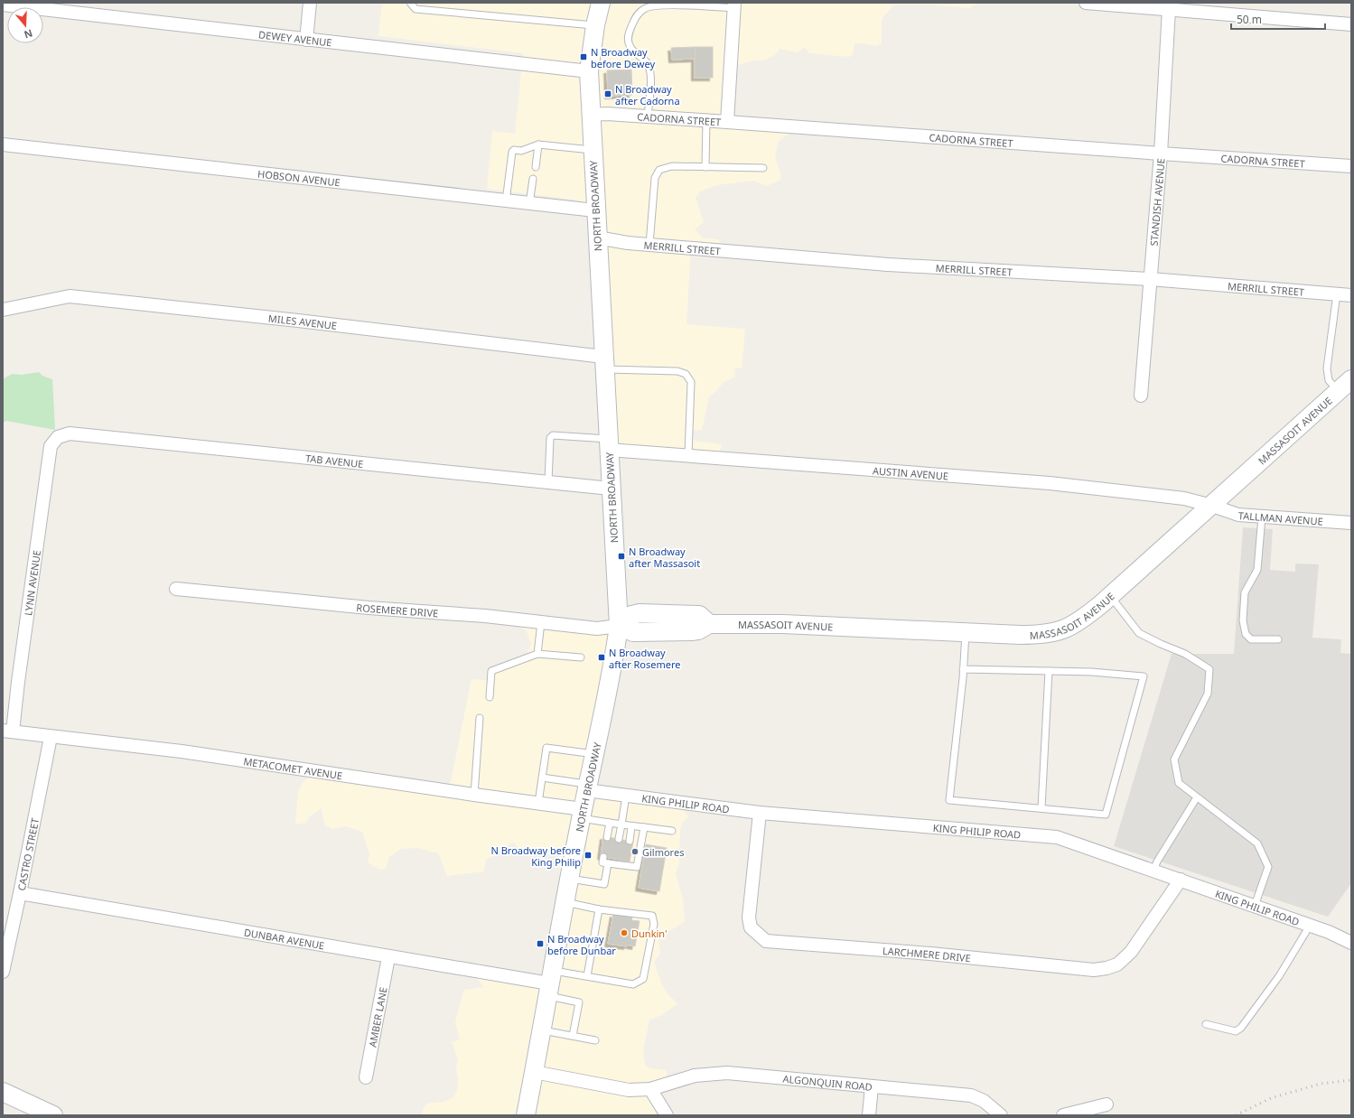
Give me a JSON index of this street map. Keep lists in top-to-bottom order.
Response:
{
  "streets": {
    "main road": ["NORTH BROADWAY", "MASSASOIT AVENUE"],
    "street": [
      "DEWEY AVENUE",
      "CADORNA STREET",
      "HOBSON AVENUE",
      "STANDISH AVENUE",
      "MERRILL STREET",
      "MILES AVENUE",
      "TAB AVENUE",
      "AUSTIN AVENUE",
      "TALLMAN AVENUE",
      "LYNN AVENUE",
      "ROSEMERE DRIVE",
      "METACOMET AVENUE",
      "KING PHILIP ROAD",
      "CASTRO STREET",
      "DUNBAR AVENUE",
      "LARCHMERE DRIVE",
      "AMBER LANE",
      "ALGONQUIN ROAD"
    ]
  },
  "crossings": [
    ["DEWEY AVENUE", "NORTH BROADWAY"],
    ["CADORNA STREET", "STANDISH AVENUE"],
    ["CADORNA STREET", "NORTH BROADWAY"],
    ["HOBSON AVENUE", "NORTH BROADWAY"],
    ["STANDISH AVENUE", "MERRILL STREET"],
    ["NORTH BROADWAY", "MERRILL STREET"],
    ["NORTH BROADWAY", "MILES AVENUE"],
    ["NORTH BROADWAY", "MASSASOIT AVENUE"],
    ["NORTH BROADWAY", "TAB AVENUE"],
    ["NORTH BROADWAY", "AUSTIN AVENUE"],
    ["NORTH BROADWAY", "ROSEMERE DRIVE"],
    ["NORTH BROADWAY", "METACOMET AVENUE"],
    ["NORTH BROADWAY", "KING PHILIP ROAD"],
    ["NORTH BROADWAY", "DUNBAR AVENUE"],
    ["NORTH BROADWAY", "ALGONQUIN ROAD"],
    ["MASSASOIT AVENUE", "AUSTIN AVENUE"],
    ["MASSASOIT AVENUE", "TALLMAN AVENUE"],
    ["MASSASOIT AVENUE", "ROSEMERE DRIVE"],
    ["TAB AVENUE", "LYNN AVENUE"],
    ["AUSTIN AVENUE", "TALLMAN AVENUE"],
    ["LYNN AVENUE", "METACOMET AVENUE"],
    ["METACOMET AVENUE", "CASTRO STREET"],
    ["KING PHILIP ROAD", "LARCHMERE DRIVE"],
    ["CASTRO STREET", "DUNBAR AVENUE"],
    ["DUNBAR AVENUE", "AMBER LANE"]
  ],
  "places": {
    "transit": [
      "N Broadway before Dewey",
      "N Broadway after Cadorna",
      "N Broadway after Massasoit",
      "N Broadway after Rosemere",
      "N Broadway before King Philip",
      "N Broadway before Dunbar"
    ],
    "other": ["Gilmores", "Dunkin'"]
  },
  "scale_bar": "50 m",
  "north": "bottom"
}
